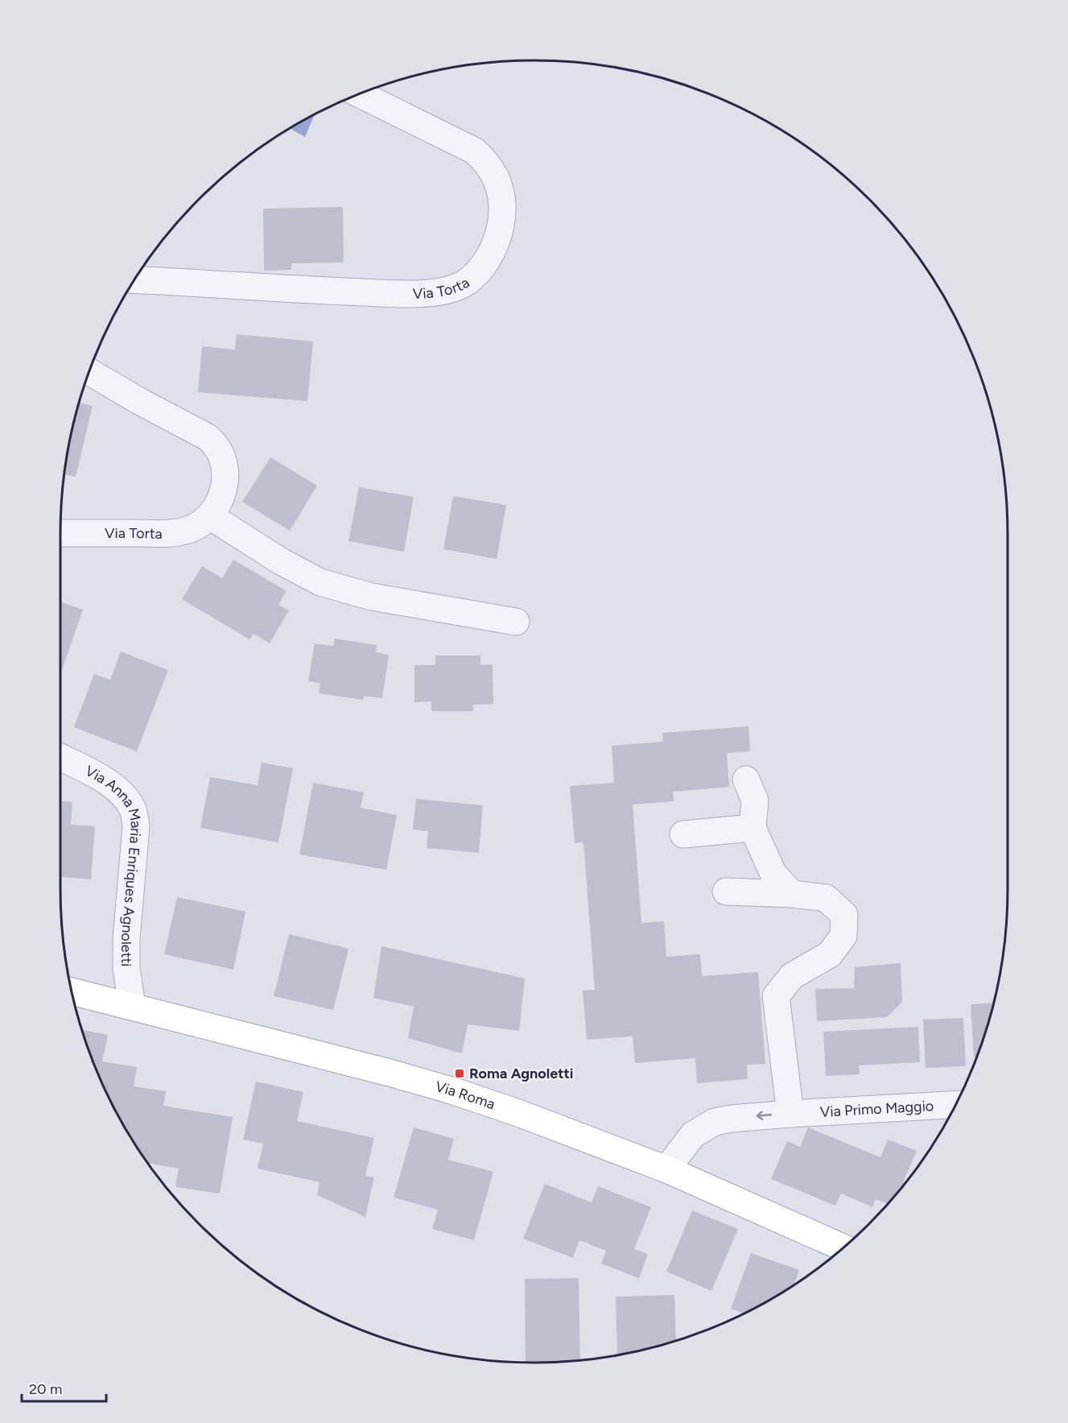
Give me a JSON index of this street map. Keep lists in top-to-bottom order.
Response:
{
  "streets": {
    "main road": ["Via Roma"],
    "street": ["Via Torta", "Via Anna Maria Enriques Agnoletti", "Via Primo Maggio"]
  },
  "crossings": [
    ["Via Anna Maria Enriques Agnoletti", "Via Roma"],
    ["Via Roma", "Via Primo Maggio"]
  ],
  "one_way": ["Via Primo Maggio"],
  "places": {
    "transit": ["Roma Agnoletti"]
  },
  "scale_bar": "20 m"
}
